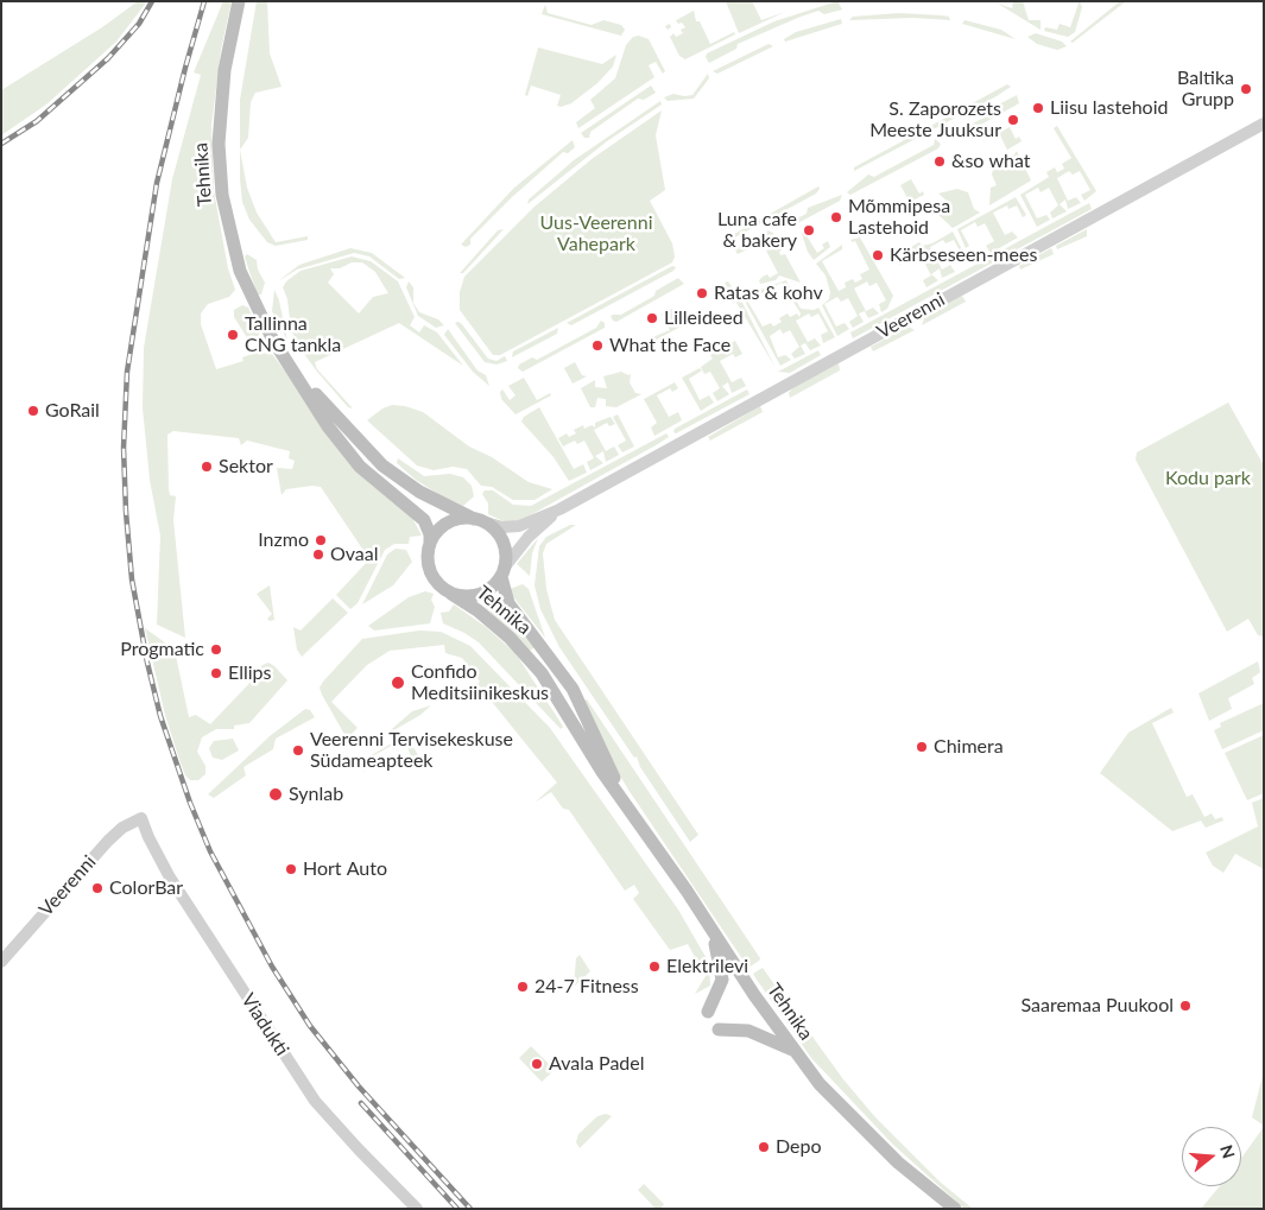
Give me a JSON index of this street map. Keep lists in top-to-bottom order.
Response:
{
  "streets": {
    "main road": ["Tehnika"],
    "street": ["Veerenni", "Viadukti"]
  },
  "crossings": [
    ["Tehnika", "Veerenni"],
    ["Veerenni", "Viadukti"]
  ],
  "parks": ["Uus-Veerenni Vahepark", "Kodu park"],
  "places": [
    "Baltika Grupp",
    "Liisu lastehoid",
    "S. Zaporozets Meeste Juuksur",
    "&so what",
    "Mõmmipesa Lastehoid",
    "Luna cafe & bakery",
    "Kärbseseen-mees",
    "Ratas & kohv",
    "Lilleideed",
    "Tallinna CNG tankla",
    "What the Face",
    "GoRail",
    "Sektor",
    "Inzmo",
    "Ovaal",
    "Progmatic",
    "Ellips",
    "Confido Meditsiinikeskus",
    "Chimera",
    "Veerenni Tervisekeskuse Südameapteek",
    "Synlab",
    "Hort Auto",
    "ColorBar",
    "Elektrilevi",
    "24-7 Fitness",
    "Saaremaa Puukool",
    "Avala Padel",
    "Depo"
  ],
  "north": "right"
}
